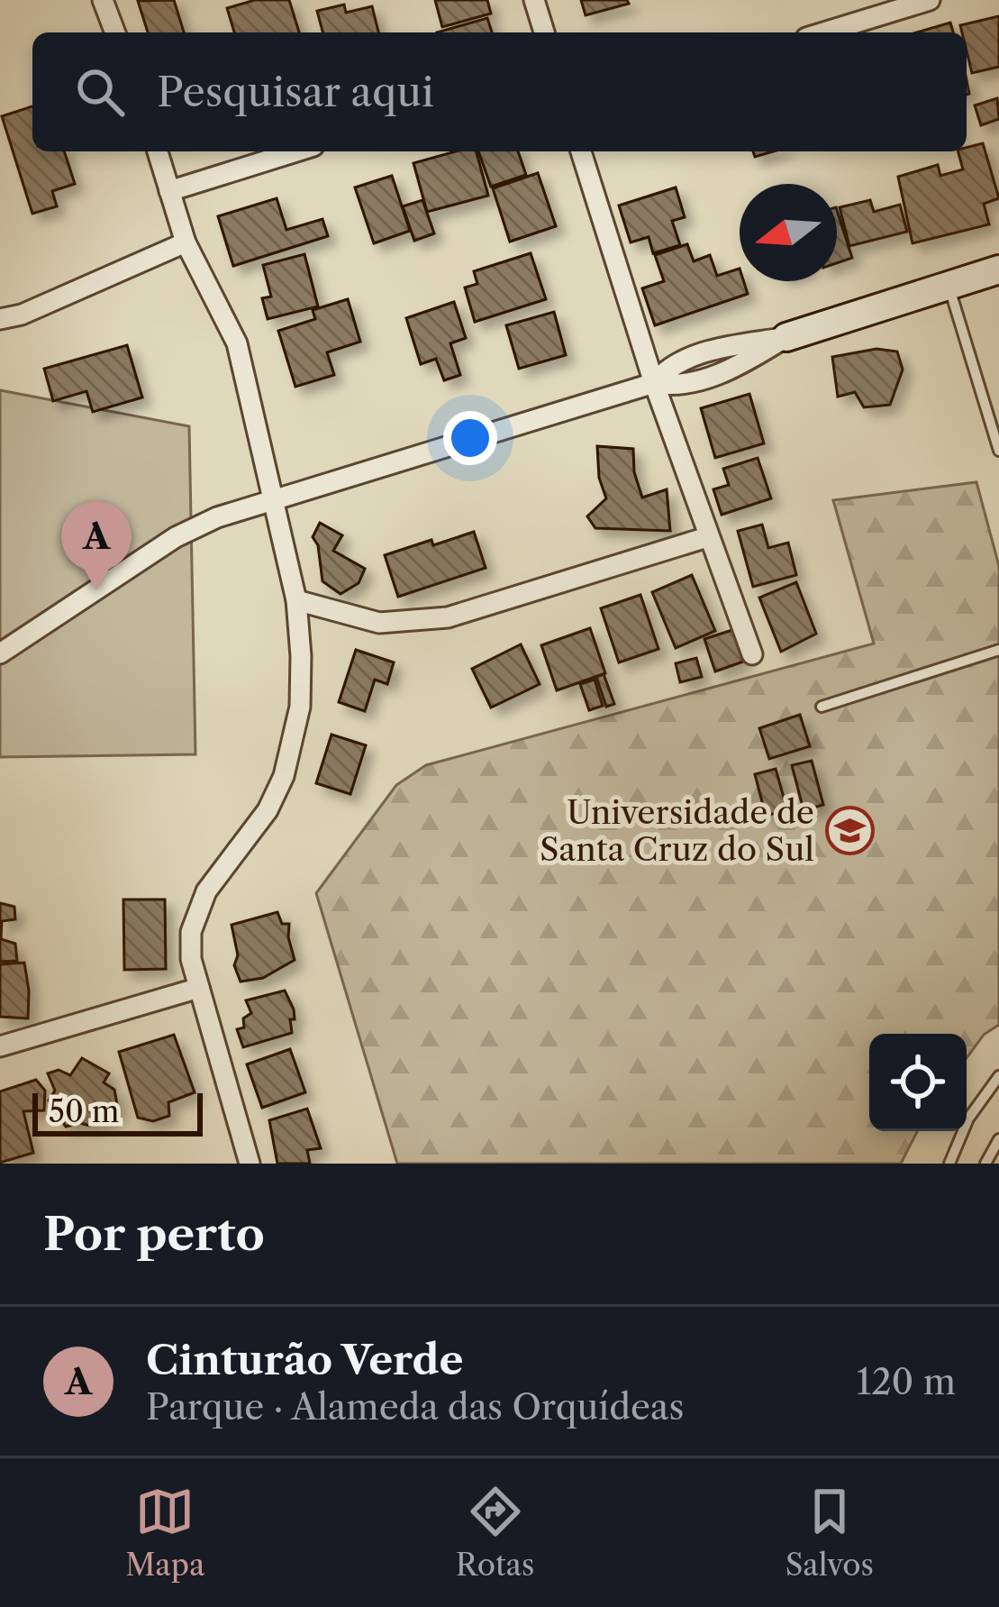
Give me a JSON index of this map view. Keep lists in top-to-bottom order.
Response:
{
  "places": {
    "school or university": ["Universidade de Santa Cruz do Sul"]
  },
  "scale_bar": "50 m",
  "north": "left",
  "page": {
    "search": "Pesquisar aqui",
    "pins": "A",
    "scale": "50 m",
    "heading": "Por perto",
    "list": [
      {
        "mark": "A",
        "name": "Cinturão Verde",
        "note": "Parque · Alameda das Orquídeas",
        "value": "120 m"
      }
    ],
    "nav": ["Mapa", "Rotas", "Salvos"]
  }
}
